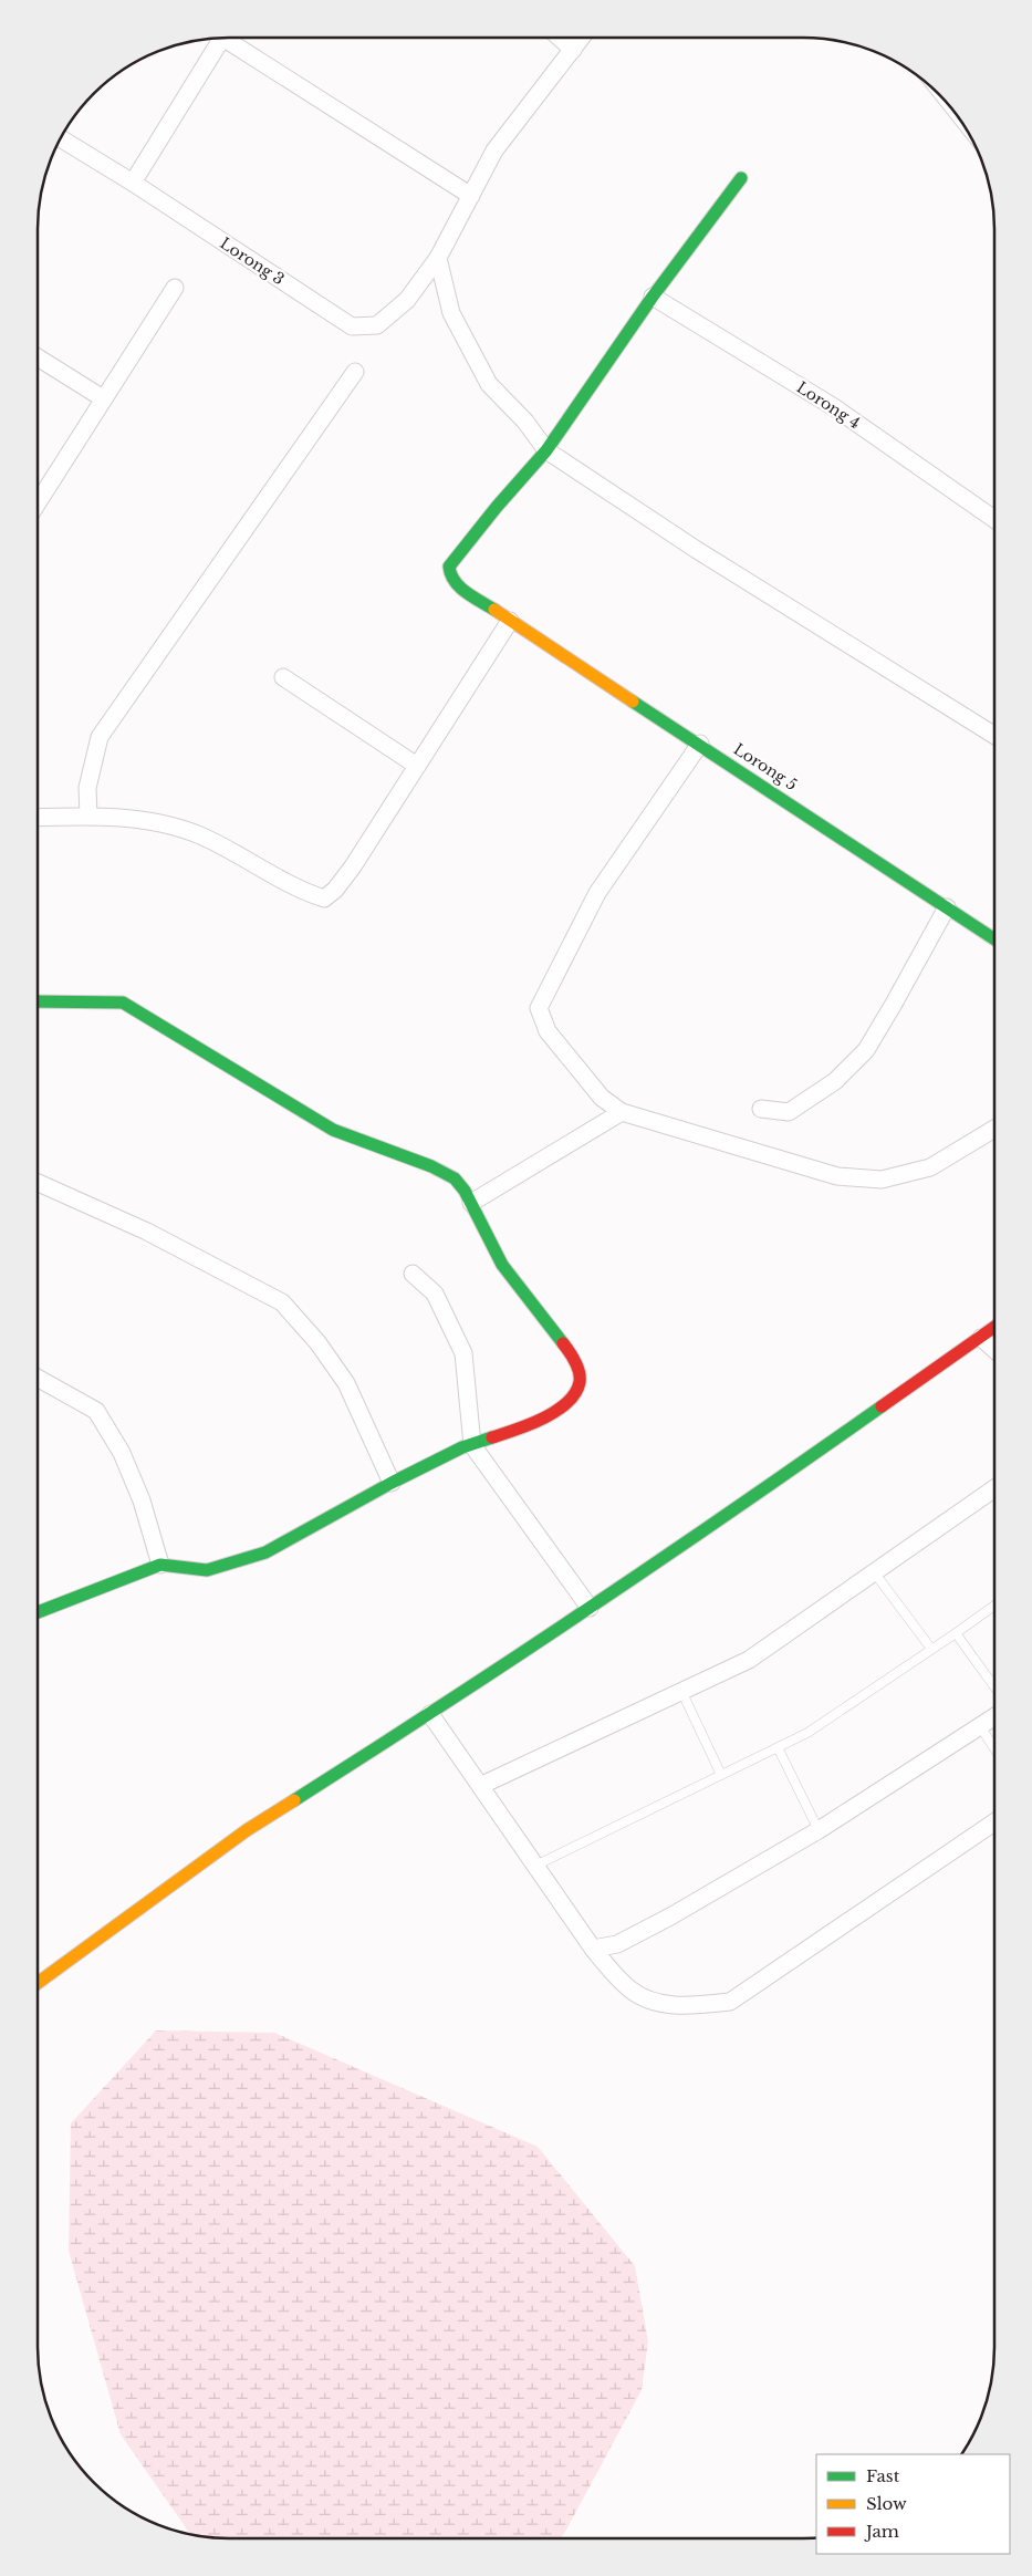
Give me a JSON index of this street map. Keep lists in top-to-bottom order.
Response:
{
  "streets": {
    "street": ["Lorong 3", "Lorong 4", "Lorong 5"]
  },
  "crossings": [
    ["Lorong 4", "Lorong 5"]
  ],
  "legend": ["Fast", "Slow", "Jam"]
}
